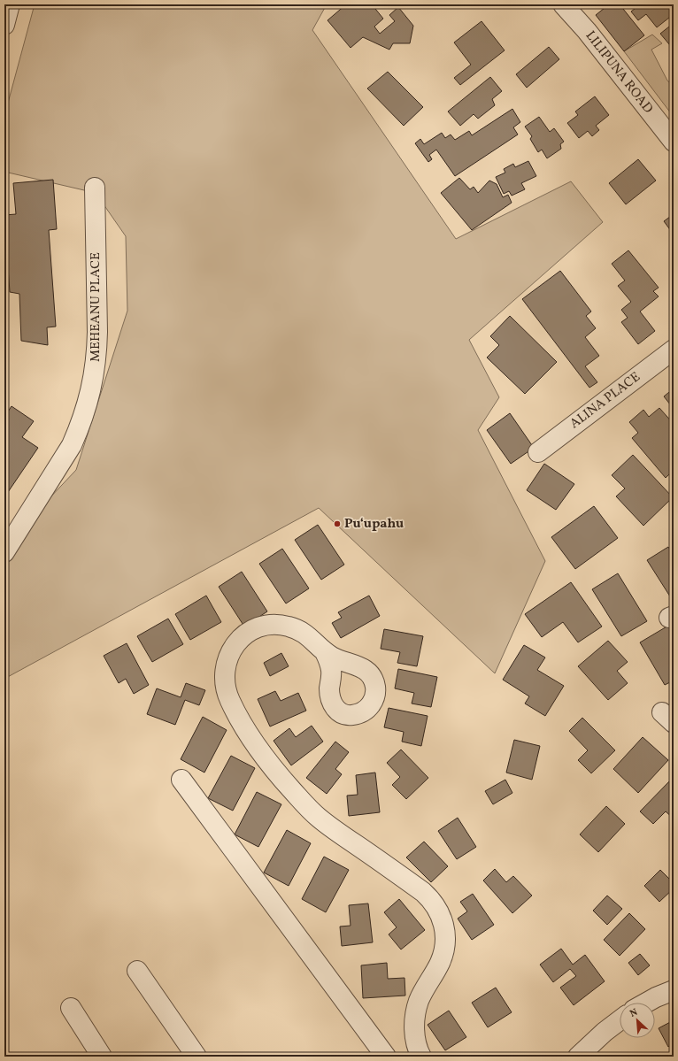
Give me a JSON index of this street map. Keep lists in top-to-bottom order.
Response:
{
  "streets": {
    "street": ["LILIPUNA ROAD", "MEHEANU PLACE", "ALINA PLACE"]
  },
  "places": ["Puʻupahu"],
  "north": "top left"
}
